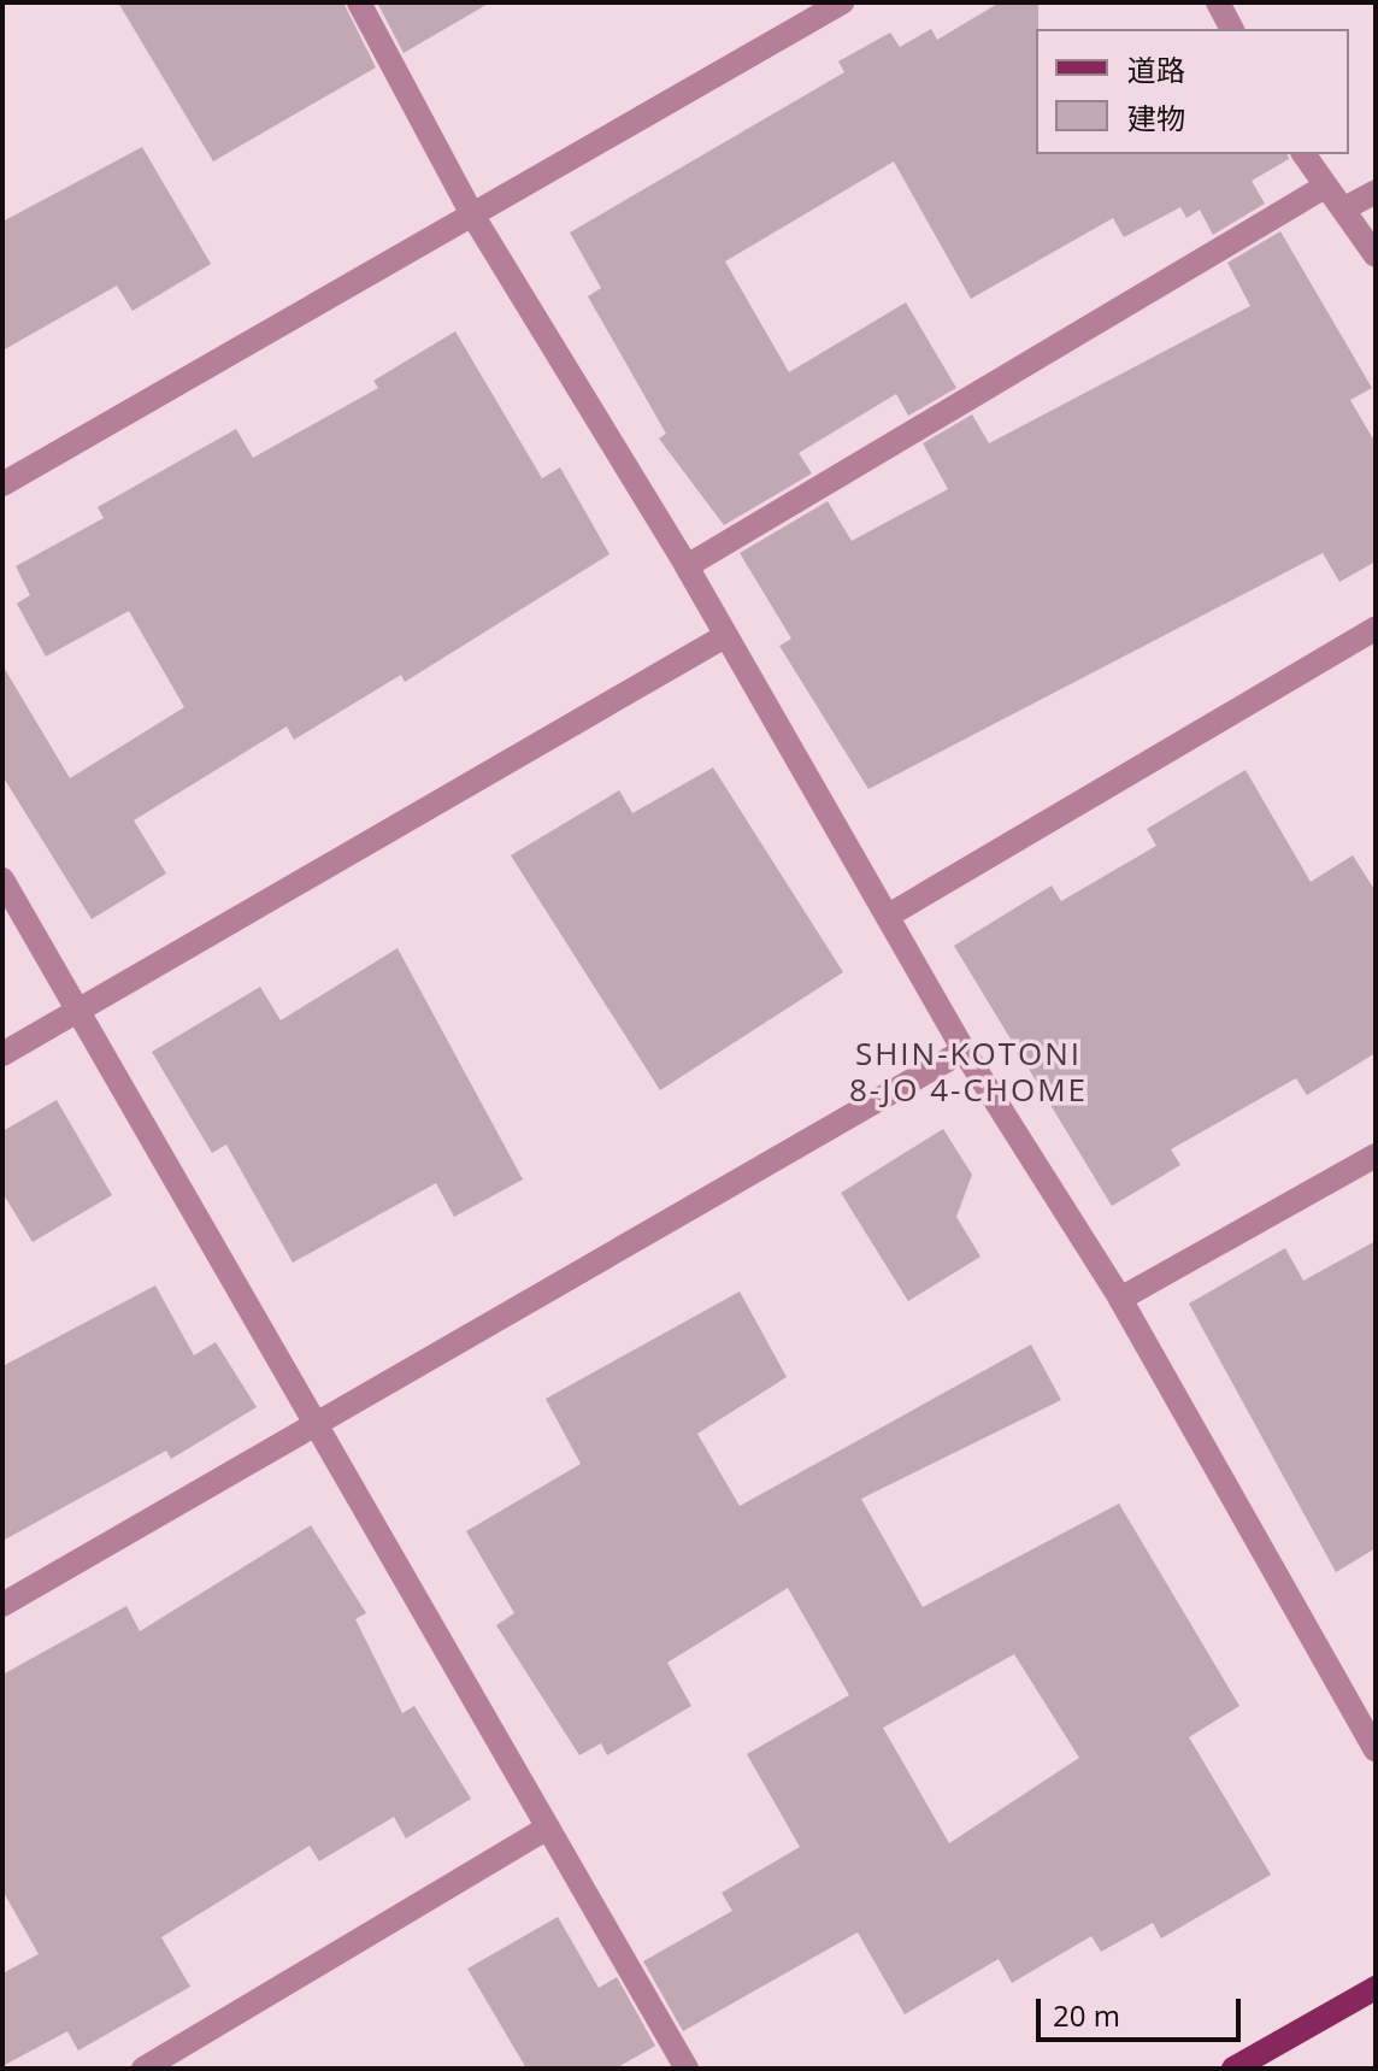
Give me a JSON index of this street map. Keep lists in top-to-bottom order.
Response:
{
  "districts": ["SHIN-KOTONI 8-JO 4-CHOME"],
  "legend": ["道路", "建物"],
  "scale_bar": "20 m"
}
